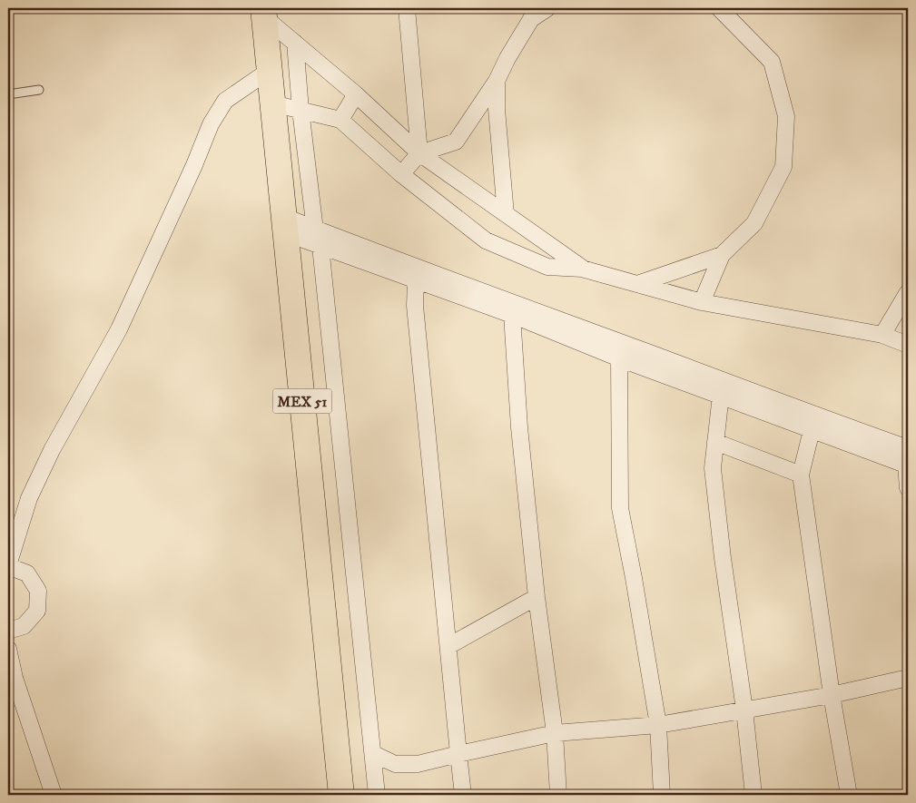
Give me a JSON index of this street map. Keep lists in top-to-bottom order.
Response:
{
  "streets": {
    "main road": ["MEX 51"]
  }
}
